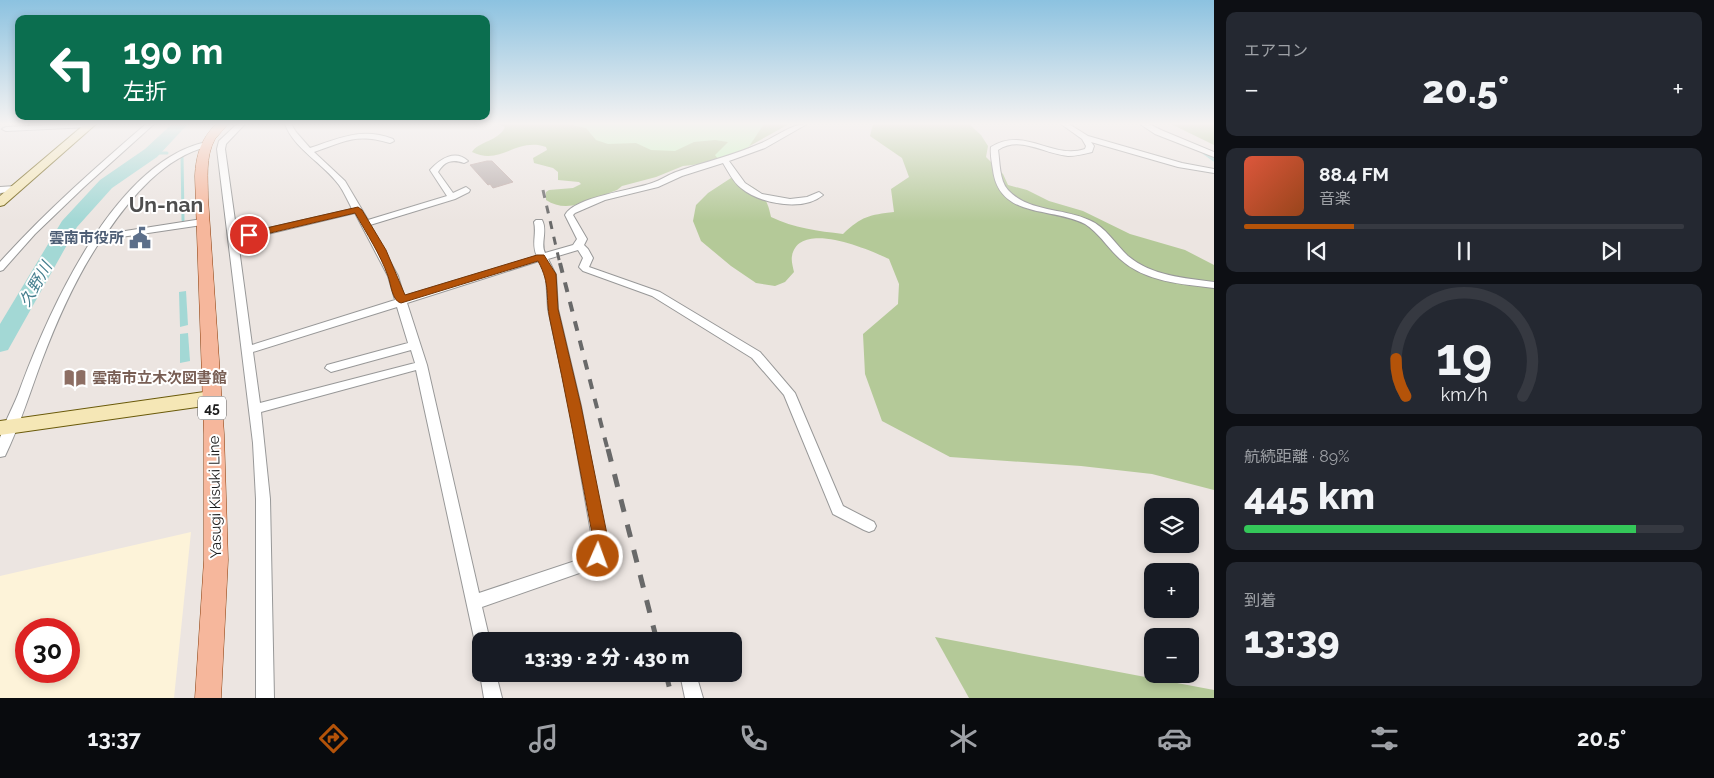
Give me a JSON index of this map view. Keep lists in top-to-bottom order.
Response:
{
  "streets": {
    "main road": ["45", "Yasugi Kisuki Line"]
  },
  "districts": ["Un-nan"],
  "water": ["久野川"],
  "places": {
    "public building": ["雲南市役所"],
    "library": ["雲南市立木次図書館"]
  },
  "page": {
    "tile": [
      "エアコン",
      ["航続距離 · 89%", "445 km"],
      ["到着", "13:39"]
    ],
    "turn": ["190 m", "左折"],
    "heat": ["−", "20.5°", "+"],
    "song": ["88.4 FM", "音楽"],
    "map_buttons": ["+", "−"],
    "limit": "30",
    "trip": "13:39 · 2 分 · 430 m",
    "tabs": ["13:37", "20.5°"],
    "gauge": ["19", "km/h"]
  }
}
